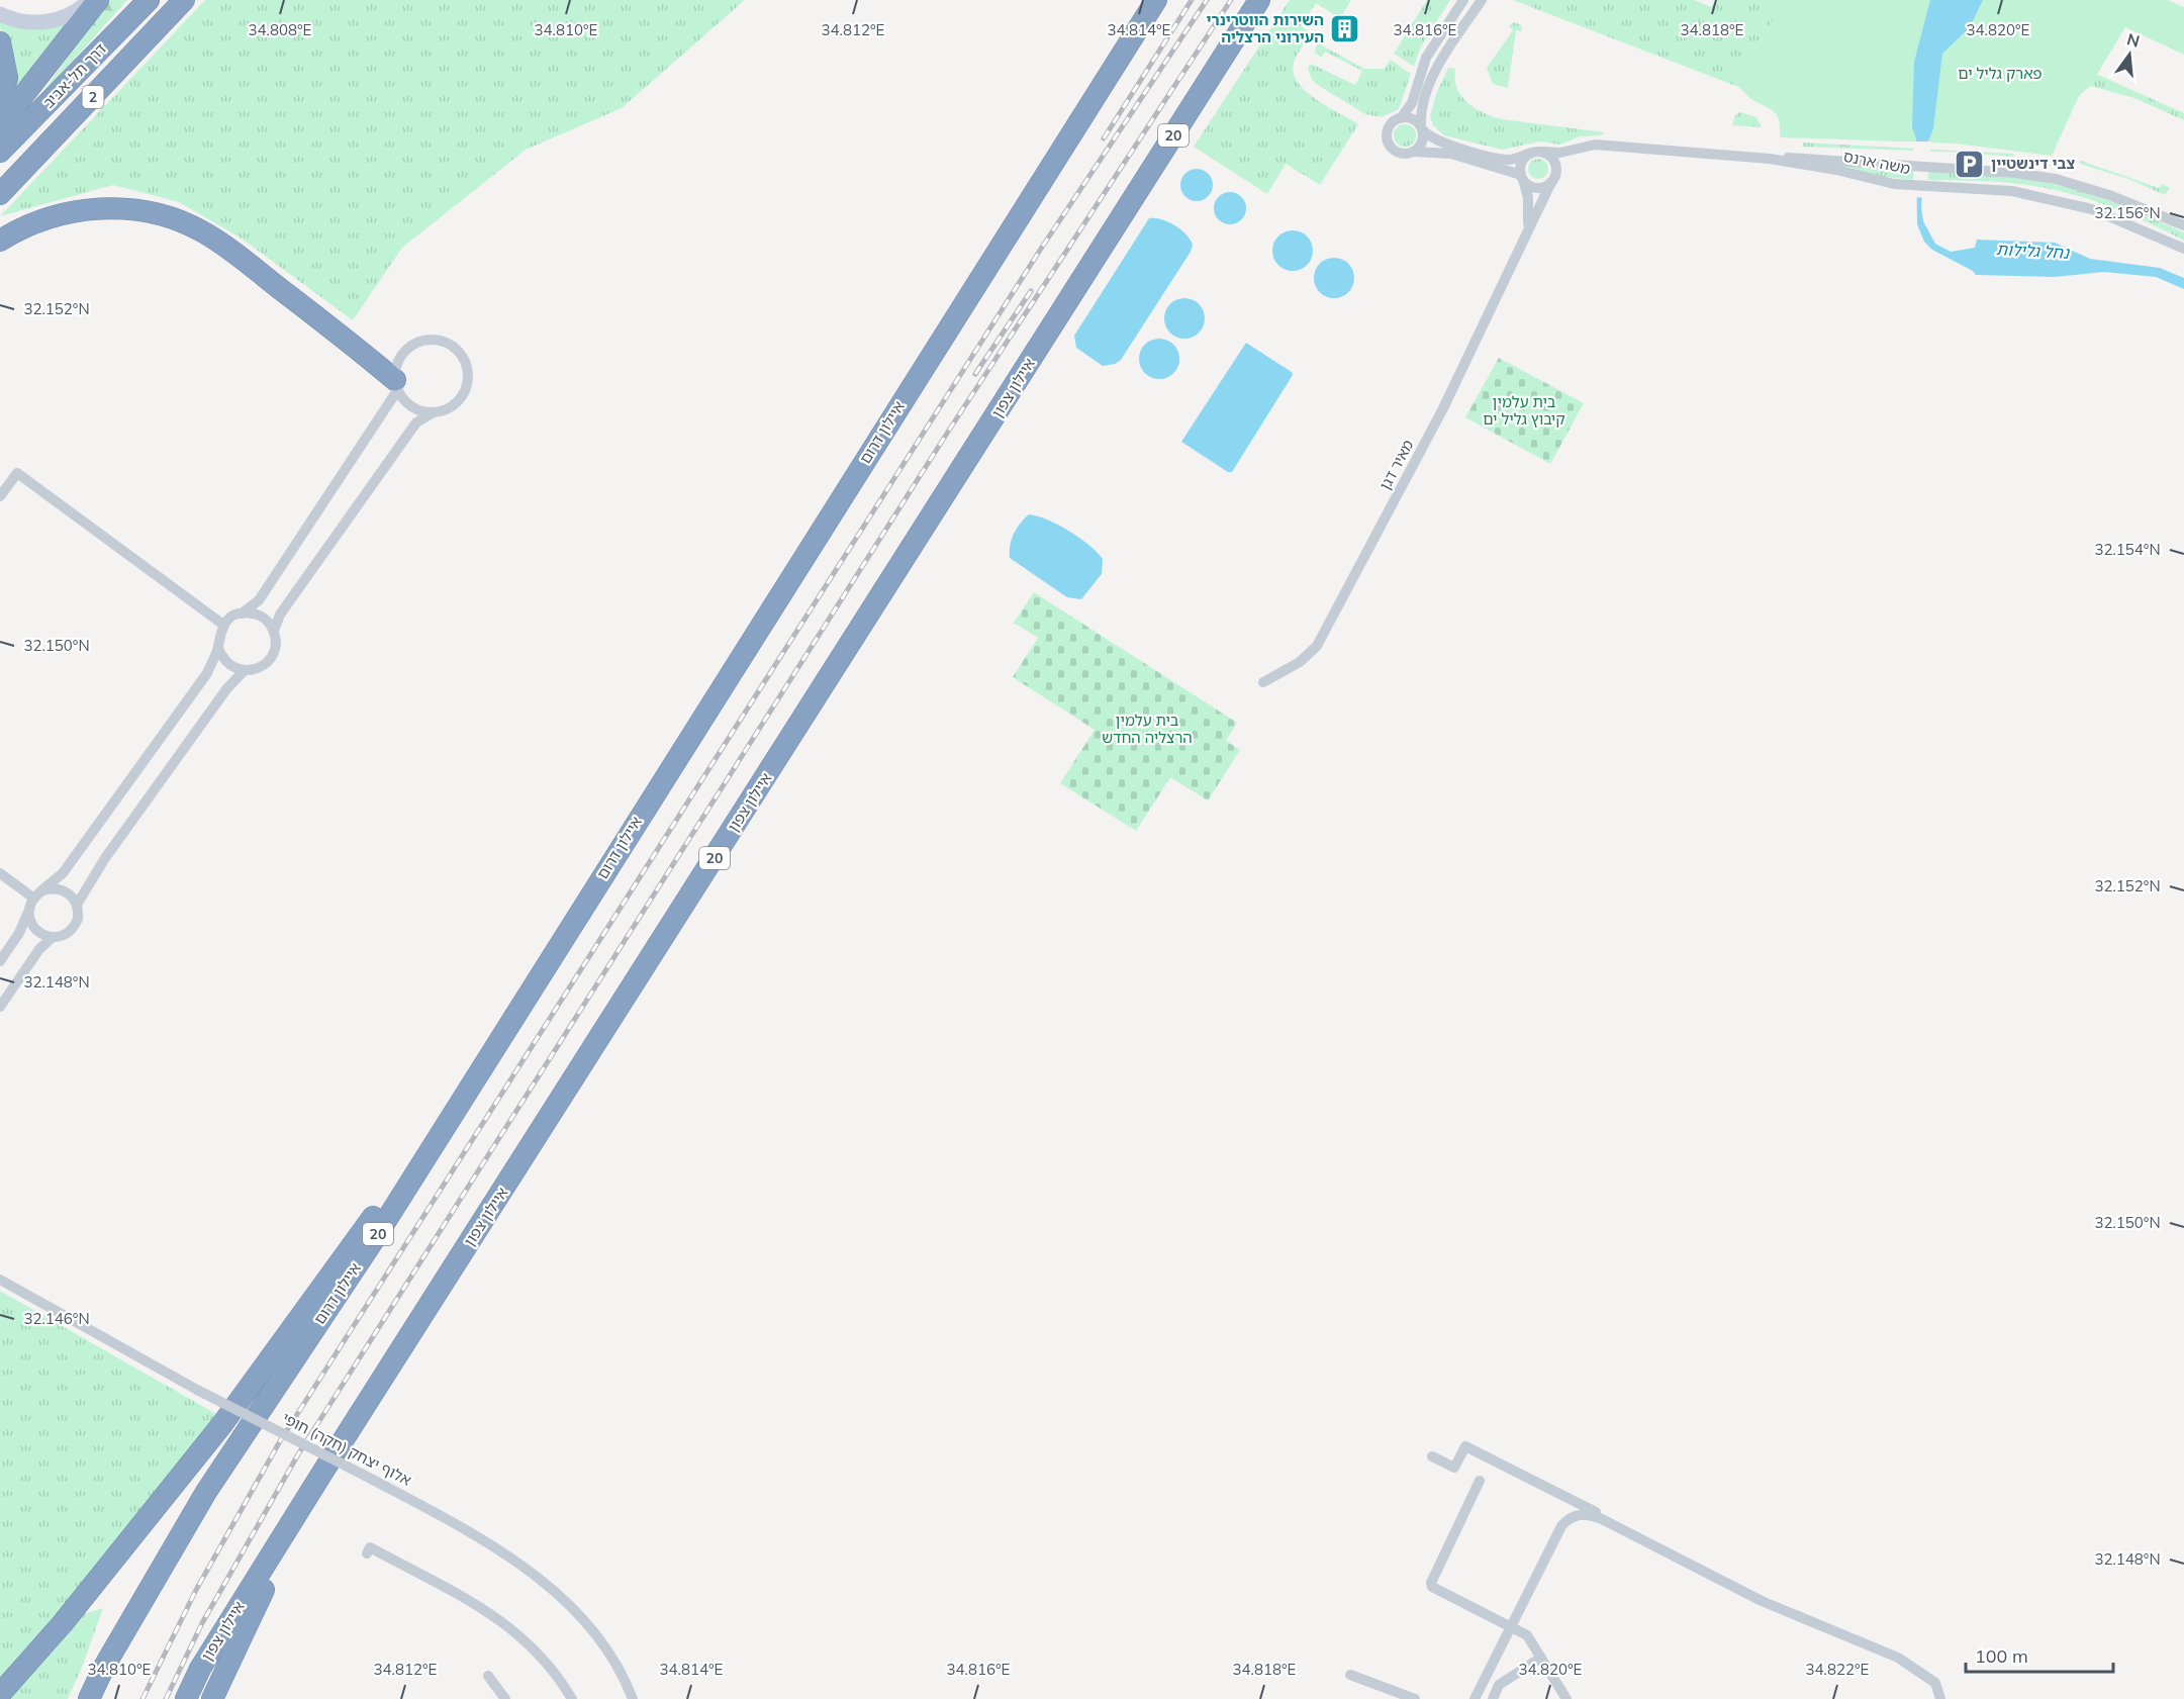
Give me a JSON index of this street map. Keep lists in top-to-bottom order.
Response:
{
  "streets": {
    "highway": [
      "דרך תל-אביב",
      "2",
      "20",
      "איילון צפון",
      "איילון דרום"
    ],
    "street": ["משה ארנס", "מאיר דגן", "אלוף יצחק (חקה) חופי"]
  },
  "crossings": [
    ["משה ארנס", "מאיר דגן"]
  ],
  "water": ["נחל גלילות"],
  "parks": ["פארק גליל ים", "בית עלמין קיבוץ גליל ים", "בית עלמין הרצליה החדש"],
  "places": {
    "building": ["השירות הווטרינרי העירוני הרצליה"],
    "parking": ["צבי דינשטיין"]
  },
  "scale_bar": "100 m",
  "north": "top",
  "coordinates": [
    "34.808°E",
    "34.810°E",
    "34.812°E",
    "34.814°E",
    "34.816°E",
    "34.818°E",
    "34.820°E",
    "32.156°N",
    "32.152°N",
    "32.154°N",
    "32.150°N",
    "32.148°N",
    "32.146°N",
    "34.822°E"
  ]
}
